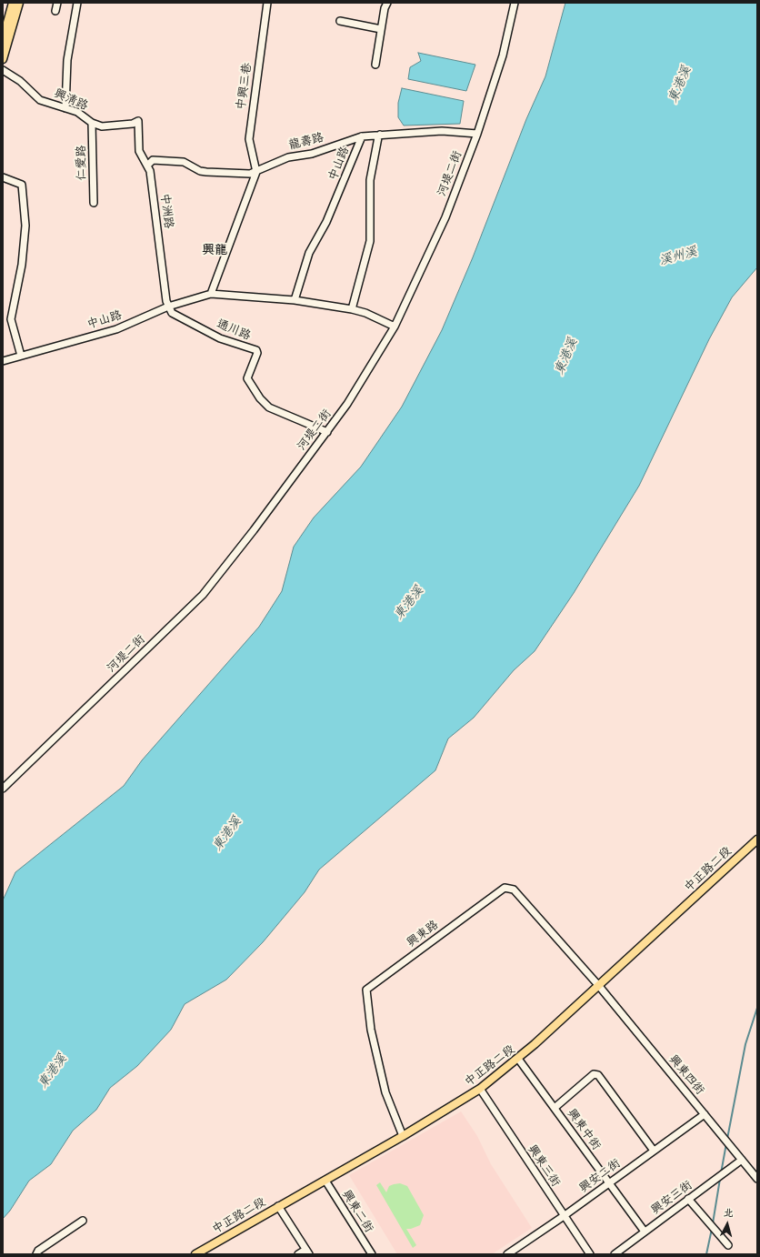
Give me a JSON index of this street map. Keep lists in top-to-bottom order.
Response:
{
  "streets": {
    "main road": ["中正路二段"],
    "street": [
      "中興三巷",
      "興清路",
      "龍壽路",
      "仁愛路",
      "中山路",
      "河堤二街",
      "中洲路",
      "通川路",
      "興東路",
      "興東四街",
      "興東中街",
      "興東三街",
      "興安二街",
      "興安三街",
      "興東二街"
    ]
  },
  "crossings": [
    ["中興三巷", "龍壽路"],
    ["興清路", "仁愛路"],
    ["興清路", "中洲路"],
    ["龍壽路", "中山路"],
    ["龍壽路", "河堤二街"],
    ["龍壽路", "中洲路"],
    ["中山路", "河堤二街"],
    ["中山路", "中洲路"],
    ["中山路", "通川路"],
    ["河堤二街", "通川路"],
    ["中洲路", "通川路"],
    ["中正路二段", "興東路"],
    ["中正路二段", "興東四街"],
    ["中正路二段", "興東中街"],
    ["中正路二段", "興東三街"],
    ["中正路二段", "興東二街"],
    ["興東路", "興東四街"],
    ["興東四街", "興安二街"],
    ["興東四街", "興安三街"],
    ["興東中街", "興安二街"],
    ["興東中街", "興安三街"],
    ["興東三街", "興安二街"]
  ],
  "districts": ["興龍"],
  "water": ["東港溪", "溪州溪"],
  "north": "top"
}
